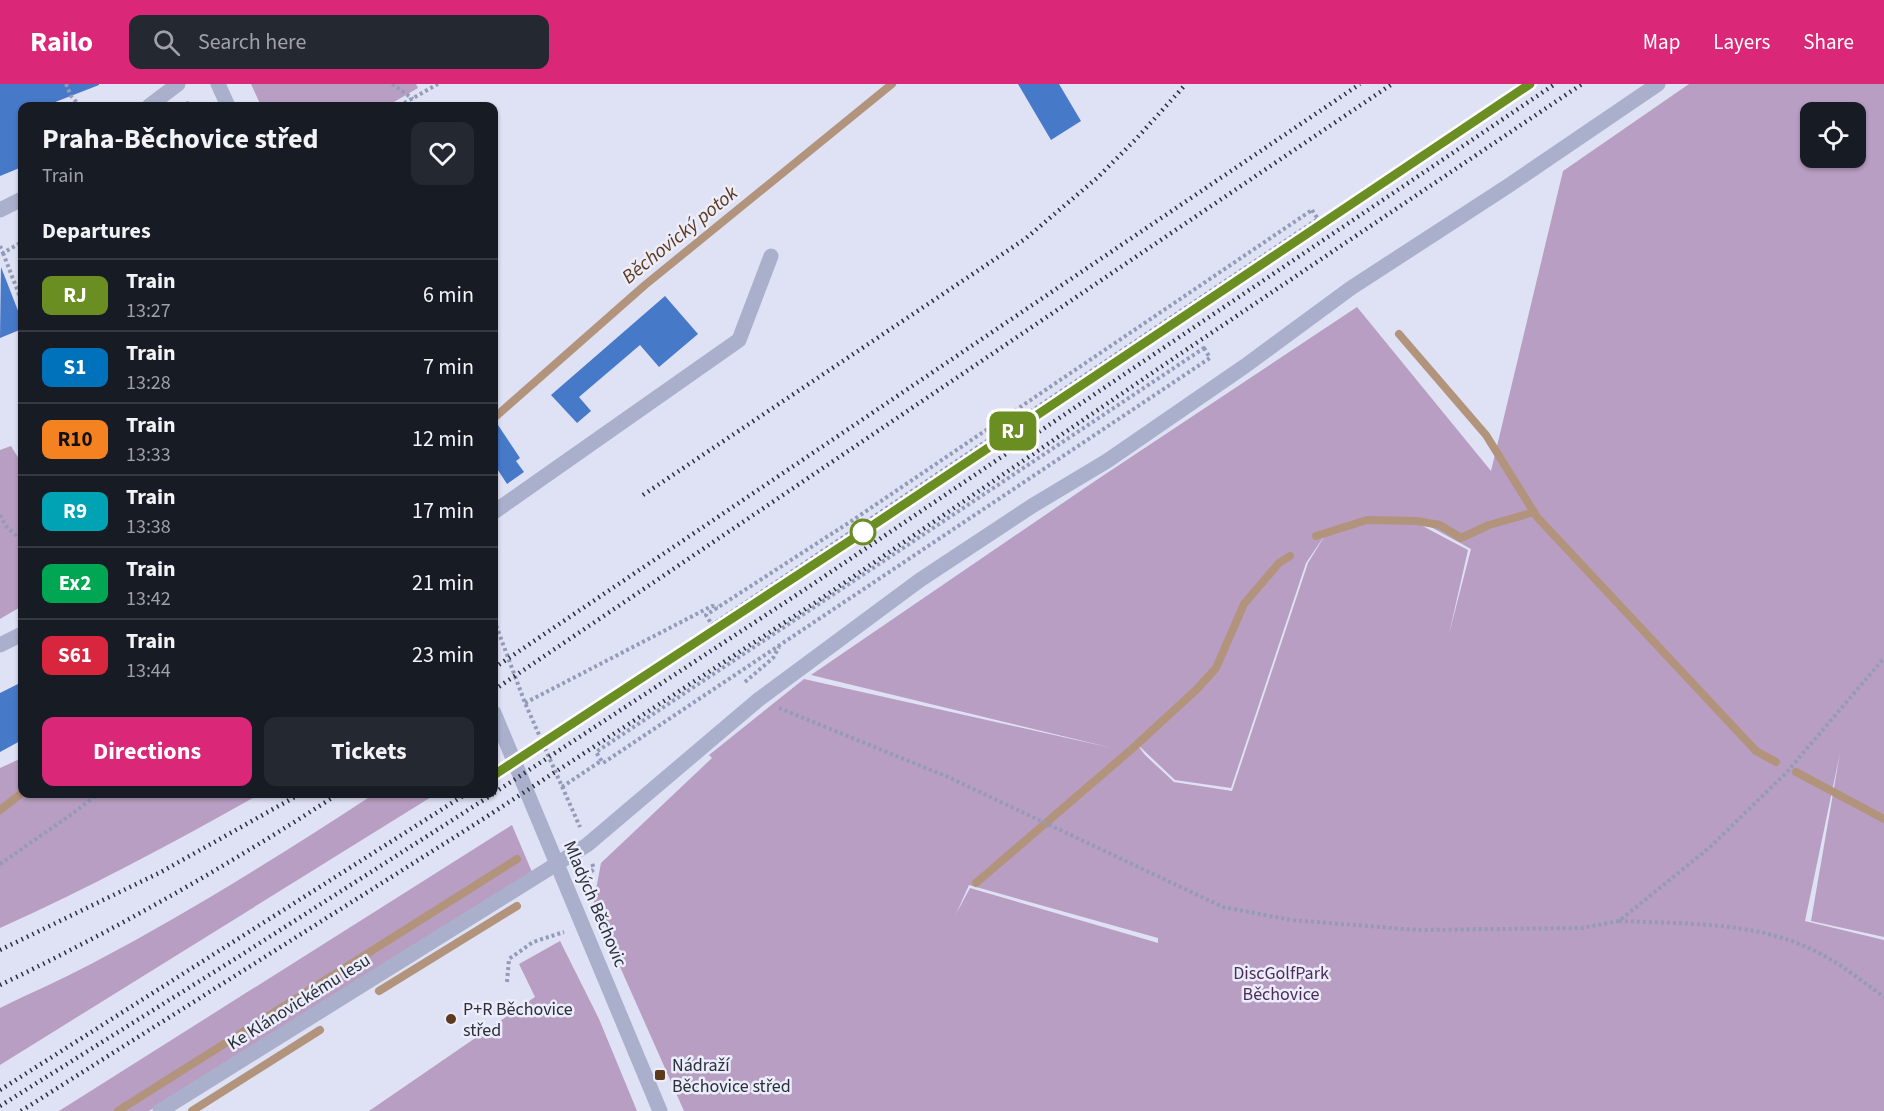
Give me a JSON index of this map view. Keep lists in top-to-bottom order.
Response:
{
  "streets": {
    "street": ["Mladých Běchovic", "Ke Klánovickému lesu"]
  },
  "crossings": [
    ["Mladých Běchovic", "Ke Klánovickému lesu"]
  ],
  "water": ["Běchovický potok"],
  "parks": ["DiscGolfPark Běchovice"],
  "places": {
    "other": ["P+R Běchovice střed"],
    "transit": ["Nádraží Běchovice střed"]
  },
  "page": {
    "header": "Railo",
    "search": "Search here",
    "nav": ["Map", "Layers", "Share"],
    "on_map": "RJ",
    "heading": [
      ["Praha-Běchovice střed", "Train"],
      "Departures"
    ],
    "list": [
      {
        "mark": "RJ",
        "name": "Train",
        "note": "13:27",
        "value": "6 min"
      },
      {
        "mark": "S1",
        "name": "Train",
        "note": "13:28",
        "value": "7 min"
      },
      {
        "mark": "R10",
        "name": "Train",
        "note": "13:33",
        "value": "12 min"
      },
      {
        "mark": "R9",
        "name": "Train",
        "note": "13:38",
        "value": "17 min"
      },
      {
        "mark": "Ex2",
        "name": "Train",
        "note": "13:42",
        "value": "21 min"
      },
      {
        "mark": "S61",
        "name": "Train",
        "note": "13:44",
        "value": "23 min"
      }
    ],
    "buttons": ["Directions", "Tickets"]
  }
}
